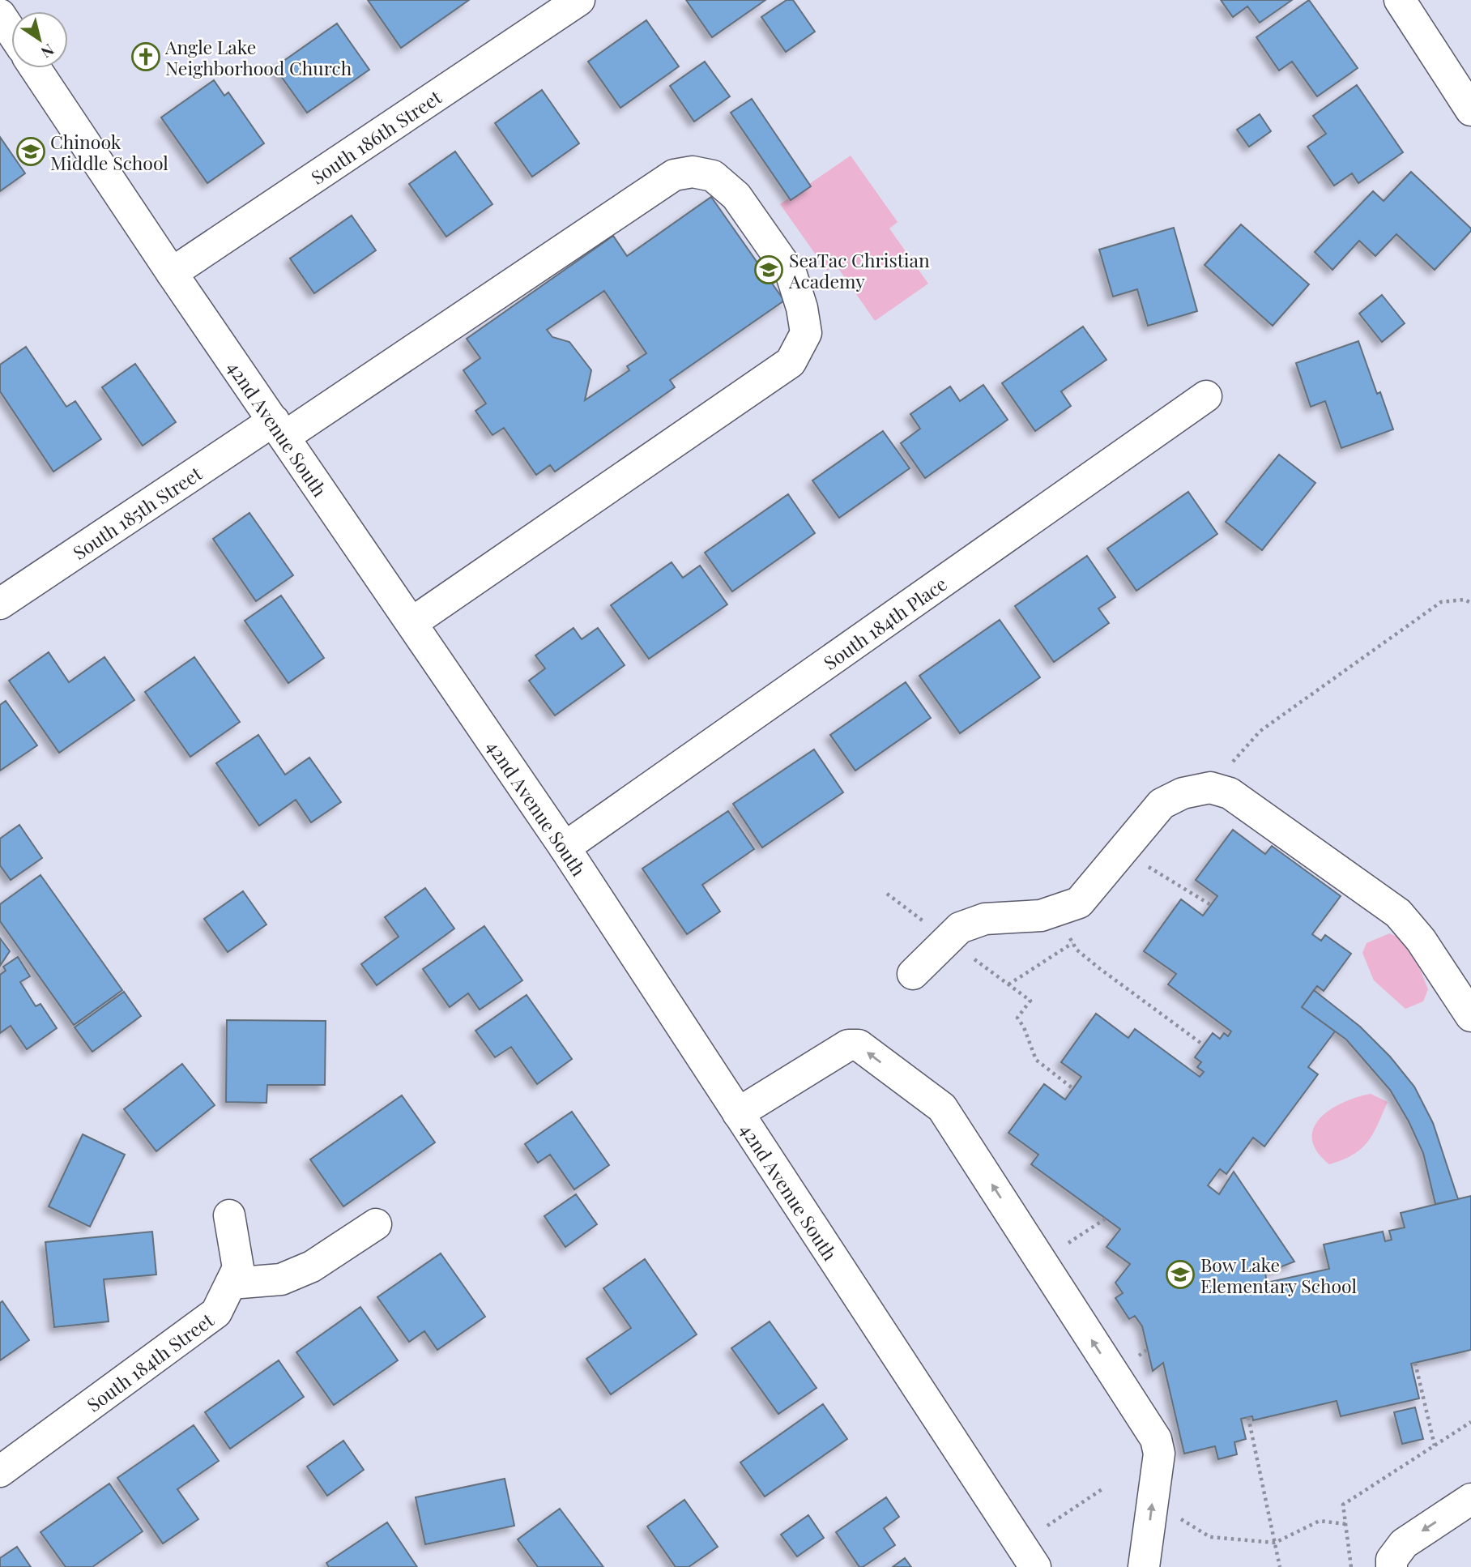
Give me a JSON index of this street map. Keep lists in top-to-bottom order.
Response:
{
  "streets": {
    "street": [
      "South 186th Street",
      "42nd Avenue South",
      "South 185th Street",
      "South 184th Place",
      "South 184th Street"
    ]
  },
  "crossings": [
    ["South 186th Street", "42nd Avenue South"],
    ["42nd Avenue South", "South 185th Street"],
    ["42nd Avenue South", "South 184th Place"]
  ],
  "places": {
    "church": ["Angle Lake Neighborhood Church"],
    "school or university": ["Chinook Middle School", "SeaTac Christian Academy", "Bow Lake Elementary School"]
  },
  "north": "bottom right"
}
